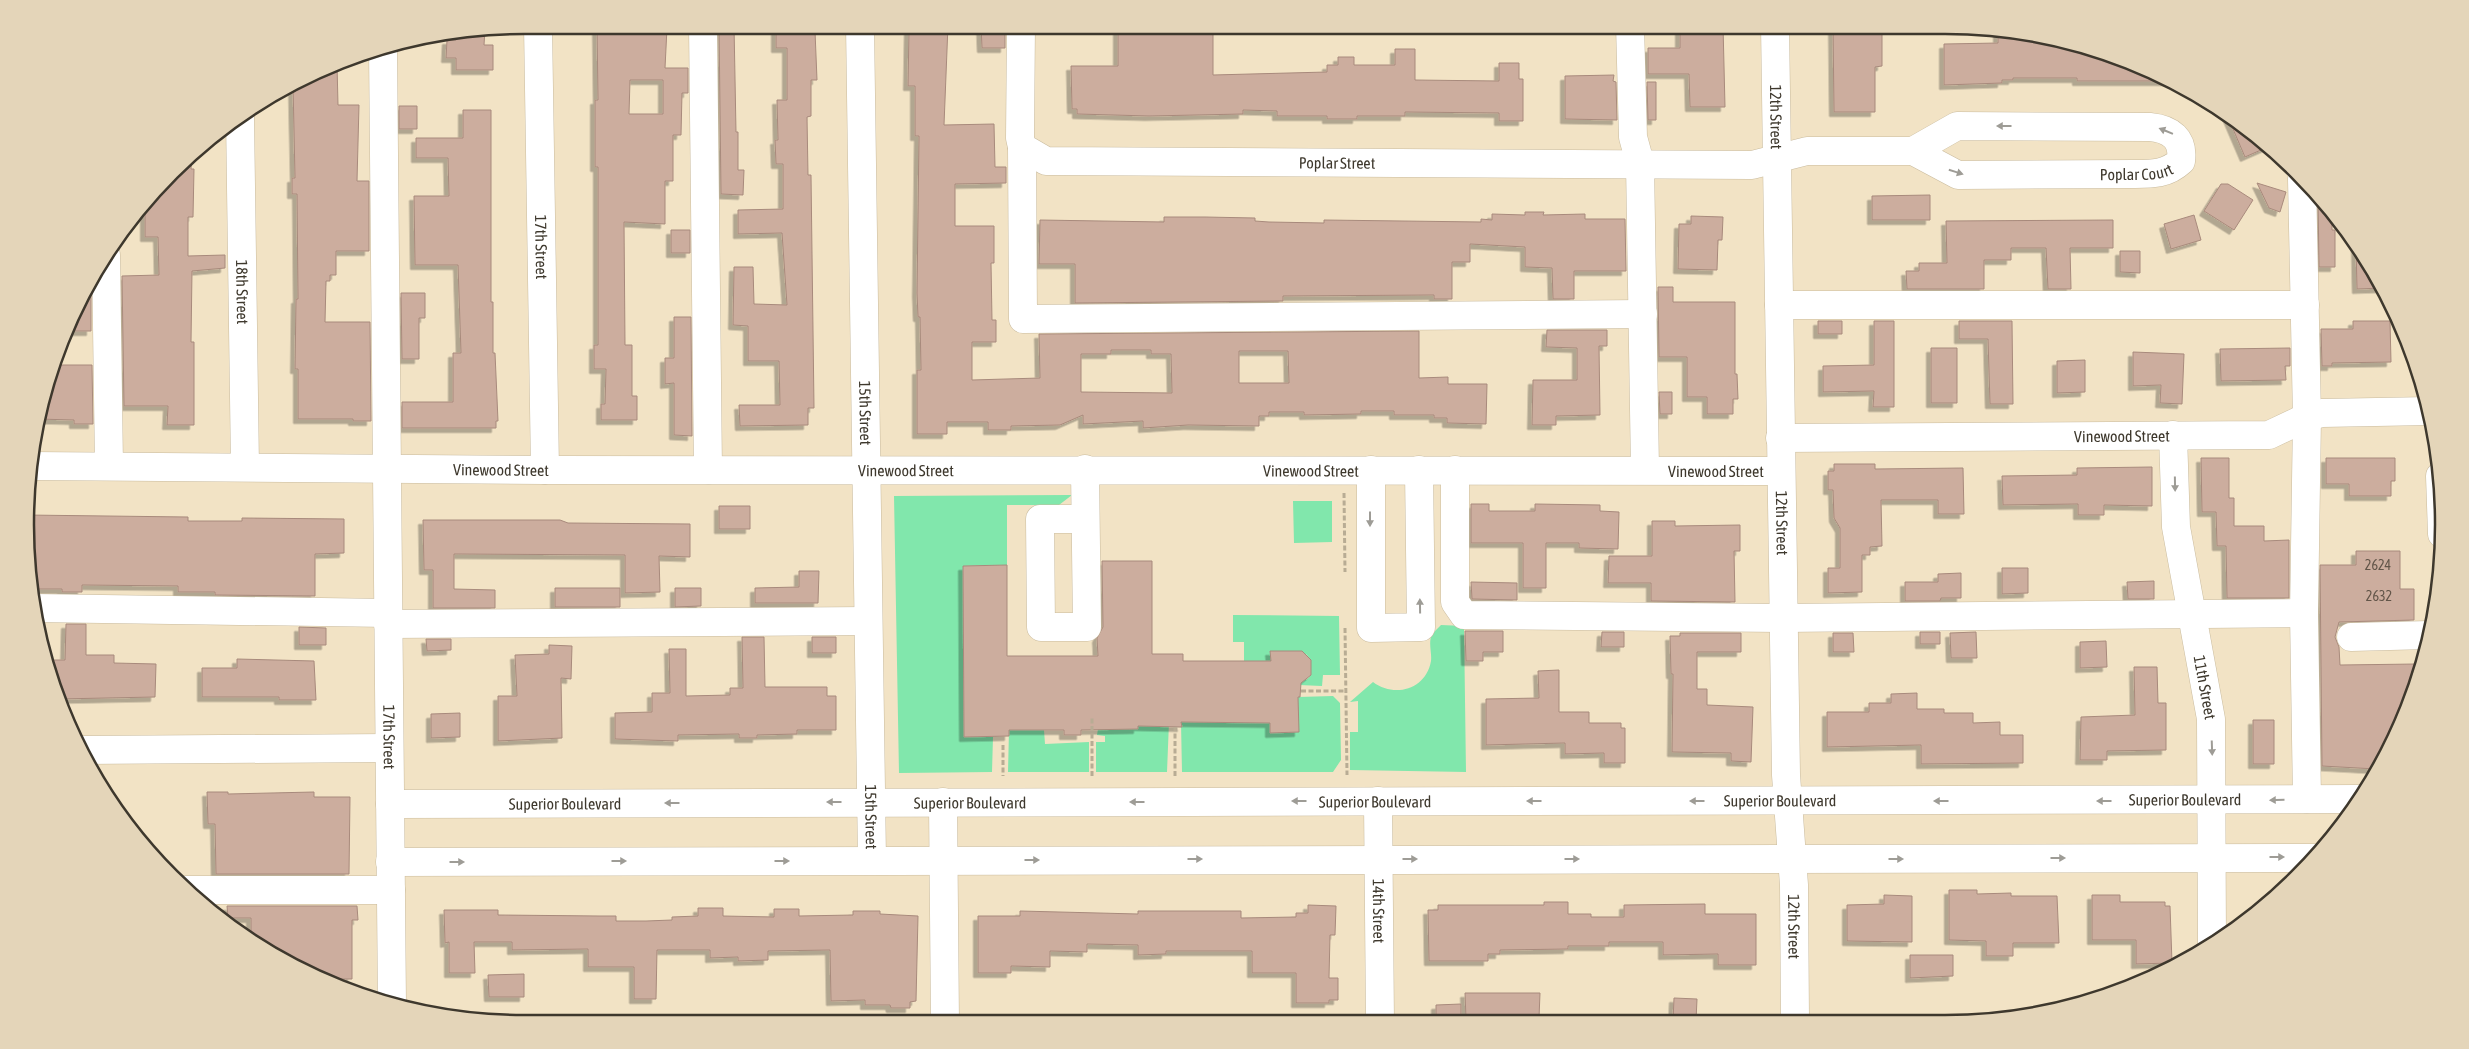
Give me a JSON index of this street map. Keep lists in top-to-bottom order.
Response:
{
  "streets": {
    "street": [
      "12th Street",
      "Poplar Street",
      "Poplar Court",
      "17th Street",
      "18th Street",
      "15th Street",
      "Vinewood Street",
      "11th Street",
      "Superior Boulevard",
      "14th Street"
    ]
  },
  "crossings": [
    ["12th Street", "Poplar Street"],
    ["12th Street", "Poplar Court"],
    ["12th Street", "Vinewood Street"],
    ["12th Street", "Superior Boulevard"],
    ["Poplar Street", "Poplar Court"],
    ["17th Street", "Vinewood Street"],
    ["17th Street", "Superior Boulevard"],
    ["18th Street", "Vinewood Street"],
    ["15th Street", "Vinewood Street"],
    ["15th Street", "Superior Boulevard"],
    ["Vinewood Street", "11th Street"],
    ["11th Street", "Superior Boulevard"],
    ["Superior Boulevard", "14th Street"]
  ],
  "house_numbers": ["2624", "2632"]
}
